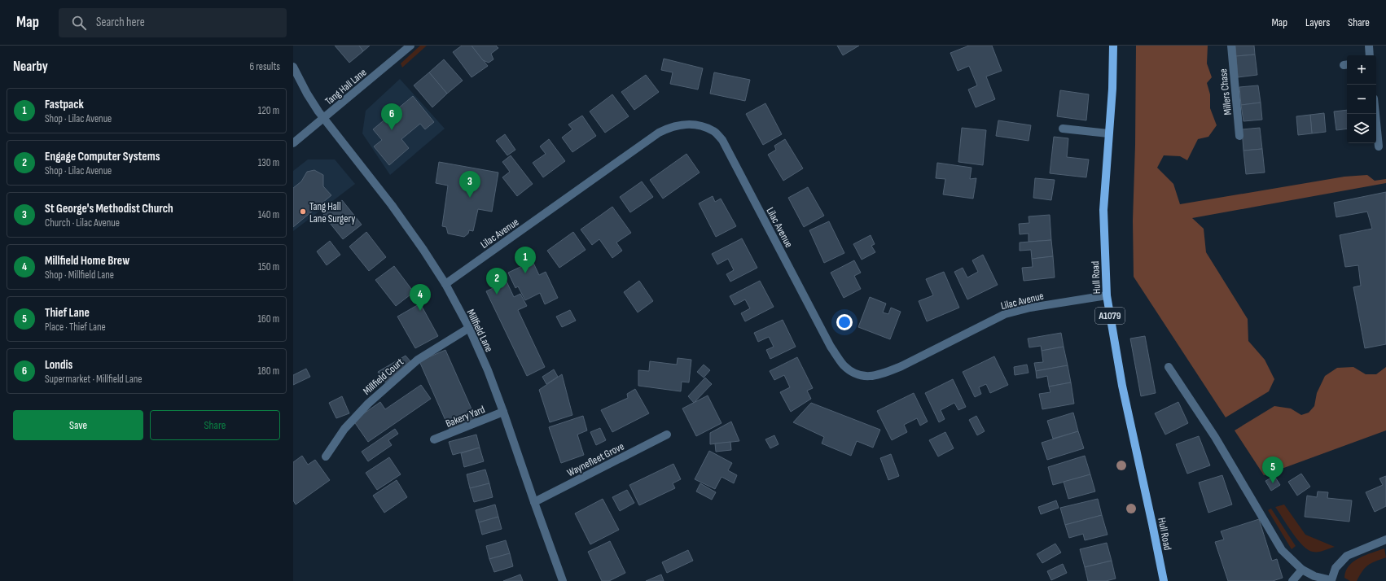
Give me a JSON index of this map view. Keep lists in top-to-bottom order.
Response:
{
  "streets": {
    "main road": ["Hull Road", "A1079"],
    "street": [
      "Tang Hall Lane",
      "Millers Chase",
      "Lilac Avenue",
      "Millfield Lane",
      "Millfield Court",
      "Bakery Yard",
      "Waynefleet Grove"
    ]
  },
  "crossings": [
    ["Tang Hall Lane", "Millfield Lane"],
    ["Lilac Avenue", "Hull Road"],
    ["Lilac Avenue", "Millfield Lane"],
    ["Millfield Lane", "Millfield Court"],
    ["Millfield Lane", "Bakery Yard"],
    ["Millfield Lane", "Waynefleet Grove"]
  ],
  "places": ["Tang Hall Lane Surgery"],
  "page": {
    "header": "Map",
    "search": "Search here",
    "nav": ["Map", "Layers", "Share"],
    "heading": ["Nearby", "6 results"],
    "map_buttons": ["+", "−"],
    "list": [
      {
        "mark": "1",
        "name": "Fastpack",
        "note": "Shop · Lilac Avenue",
        "value": "120 m"
      },
      {
        "mark": "2",
        "name": "Engage Computer Systems",
        "note": "Shop · Lilac Avenue",
        "value": "130 m"
      },
      {
        "mark": "3",
        "name": "St George's Methodist Church",
        "note": "Church · Lilac Avenue",
        "value": "140 m"
      },
      {
        "mark": "4",
        "name": "Millfield Home Brew",
        "note": "Shop · Millfield Lane",
        "value": "150 m"
      },
      {
        "mark": "5",
        "name": "Thief Lane",
        "note": "Place · Thief Lane",
        "value": "160 m"
      },
      {
        "mark": "6",
        "name": "Londis",
        "note": "Supermarket · Millfield Lane",
        "value": "180 m"
      }
    ],
    "pins": [
      "6",
      "3",
      "1",
      "2",
      "4",
      "5"
    ],
    "buttons": ["Save", "Share"]
  }
}
